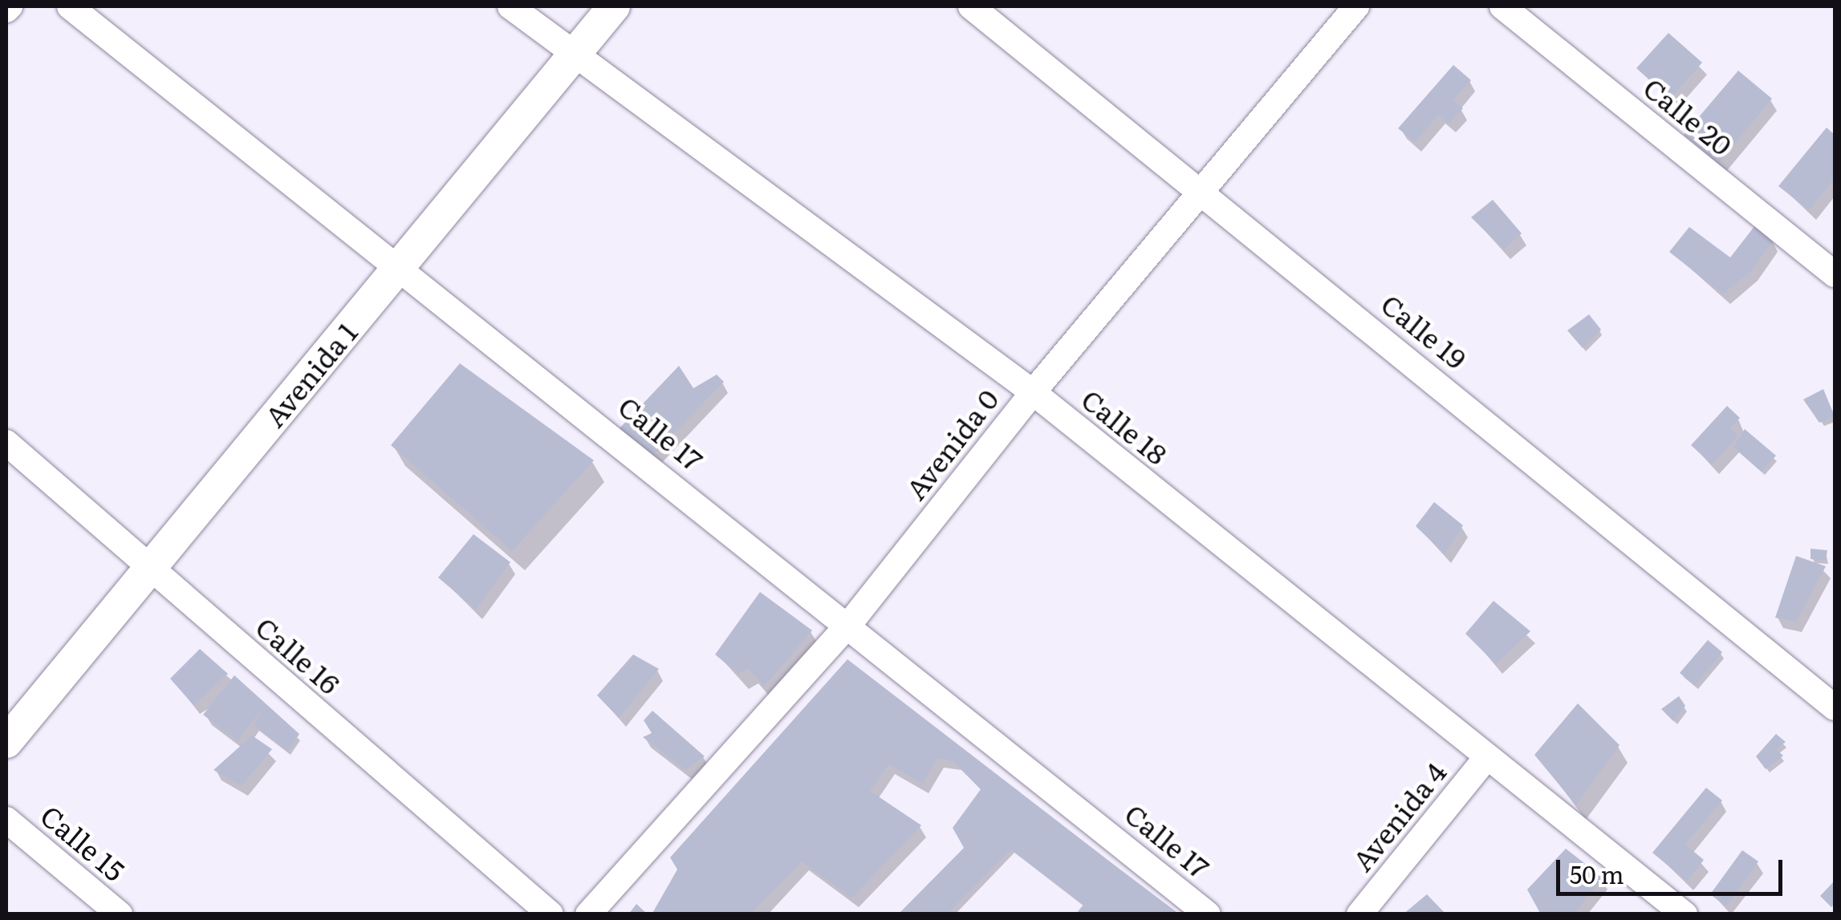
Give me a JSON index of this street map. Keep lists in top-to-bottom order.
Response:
{
  "streets": {
    "street": [
      "Calle 20",
      "Calle 19",
      "Avenida 1",
      "Calle 18",
      "Calle 17",
      "Avenida 0",
      "Calle 16",
      "Avenida 4",
      "Calle 15"
    ]
  },
  "crossings": [
    ["Calle 19", "Avenida 0"],
    ["Avenida 1", "Calle 18"],
    ["Avenida 1", "Calle 17"],
    ["Avenida 1", "Calle 16"],
    ["Calle 18", "Avenida 0"],
    ["Calle 18", "Avenida 4"],
    ["Calle 17", "Avenida 0"]
  ],
  "scale_bar": "50 m"
}
